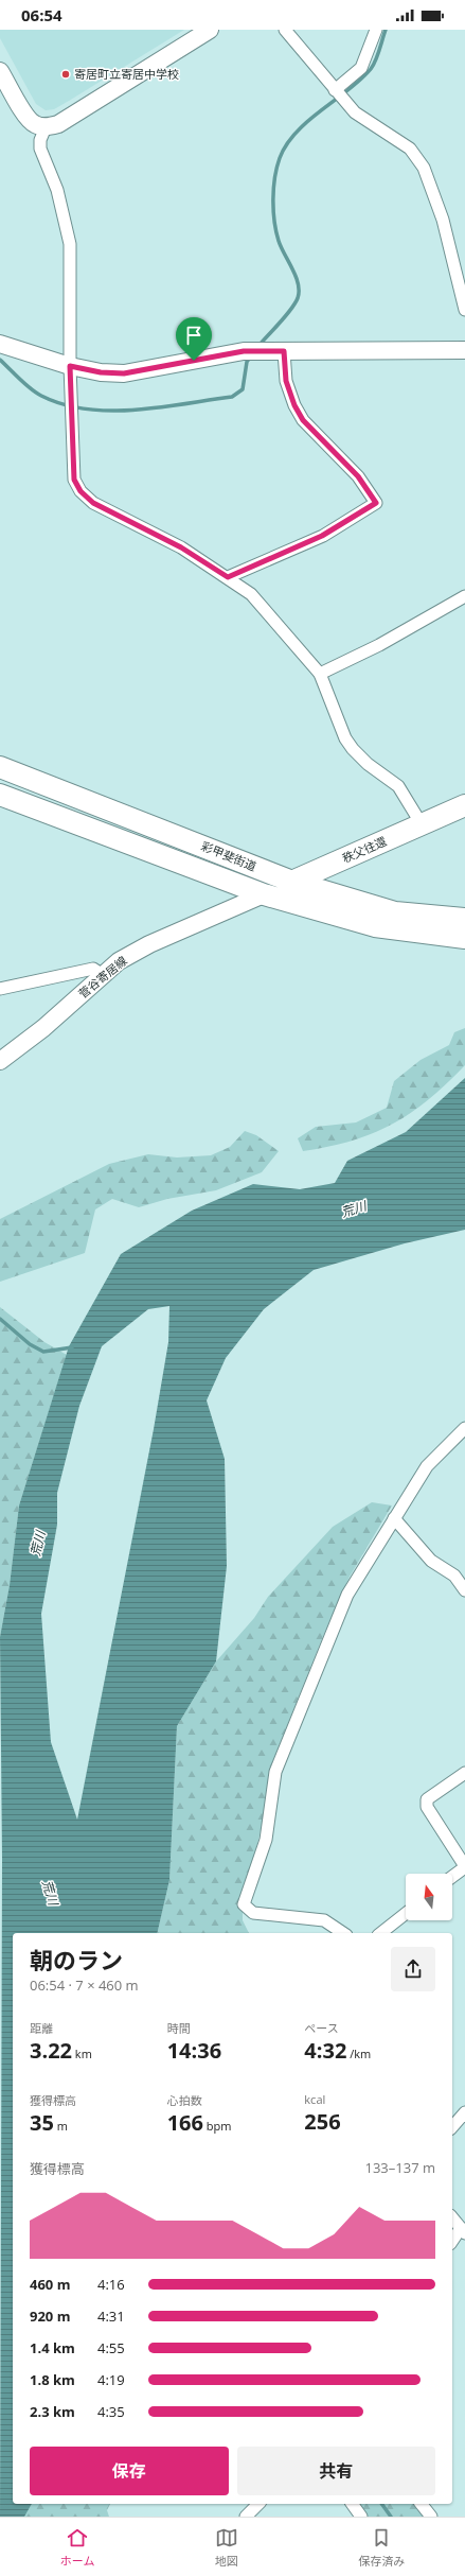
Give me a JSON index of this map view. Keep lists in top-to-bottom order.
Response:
{
  "streets": {
    "highway": ["秩父往還", "彩甲斐街道"],
    "street": ["菅谷寄居線"]
  },
  "crossings": [
    ["秩父往還", "彩甲斐街道"],
    ["秩父往還", "菅谷寄居線"],
    ["彩甲斐街道", "菅谷寄居線"]
  ],
  "water": ["荒川"],
  "places": ["寄居町立寄居中学校"],
  "north": "top",
  "page": {
    "status": "06:54",
    "heading": ["朝のラン", "06:54 · 7 × 460 m"],
    "stats": [
      ["距離", "3.22 km"],
      ["時間", "14:36"],
      ["ペース", "4:32 /km"],
      ["獲得標高", "35 m"],
      ["心拍数", "166 bpm"],
      ["kcal", "256"]
    ],
    "chart": ["獲得標高", "133–137 m"],
    "list": [
      {
        "name": "460 m",
        "note": "4:16"
      },
      {
        "name": "920 m",
        "note": "4:31"
      },
      {
        "name": "1.4 km",
        "note": "4:55"
      },
      {
        "name": "1.8 km",
        "note": "4:19"
      },
      {
        "name": "2.3 km",
        "note": "4:35"
      }
    ],
    "buttons": ["保存", "共有"],
    "tabs": ["ホーム", "地図", "保存済み"]
  }
}
